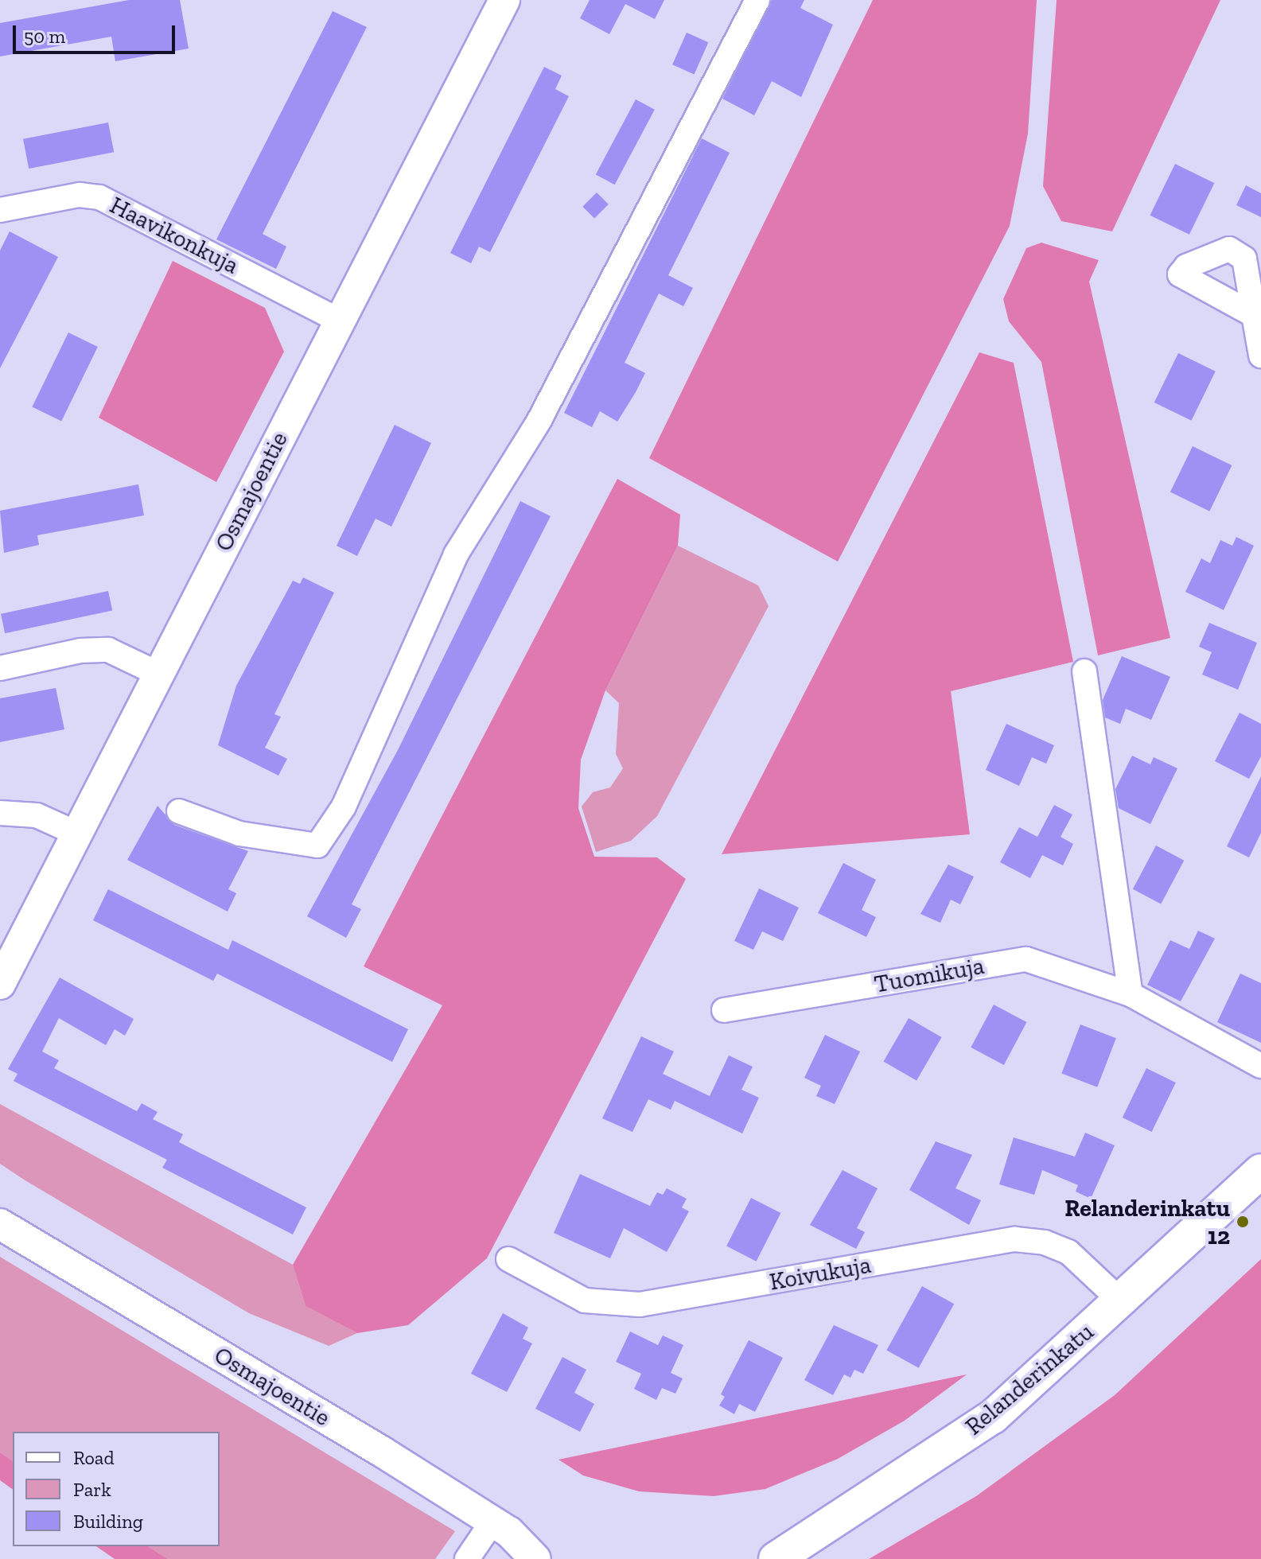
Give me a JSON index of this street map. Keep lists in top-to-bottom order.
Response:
{
  "streets": {
    "main road": ["Relanderinkatu"],
    "street": [
      "Haavikonkuja",
      "Osmajoentie",
      "Tuomikuja",
      "Koivukuja"
    ]
  },
  "crossings": [
    ["Haavikonkuja", "Osmajoentie"],
    ["Koivukuja", "Relanderinkatu"]
  ],
  "places": ["Relanderinkatu 12"],
  "legend": ["Road", "Park", "Building"],
  "scale_bar": "50 m"
}
